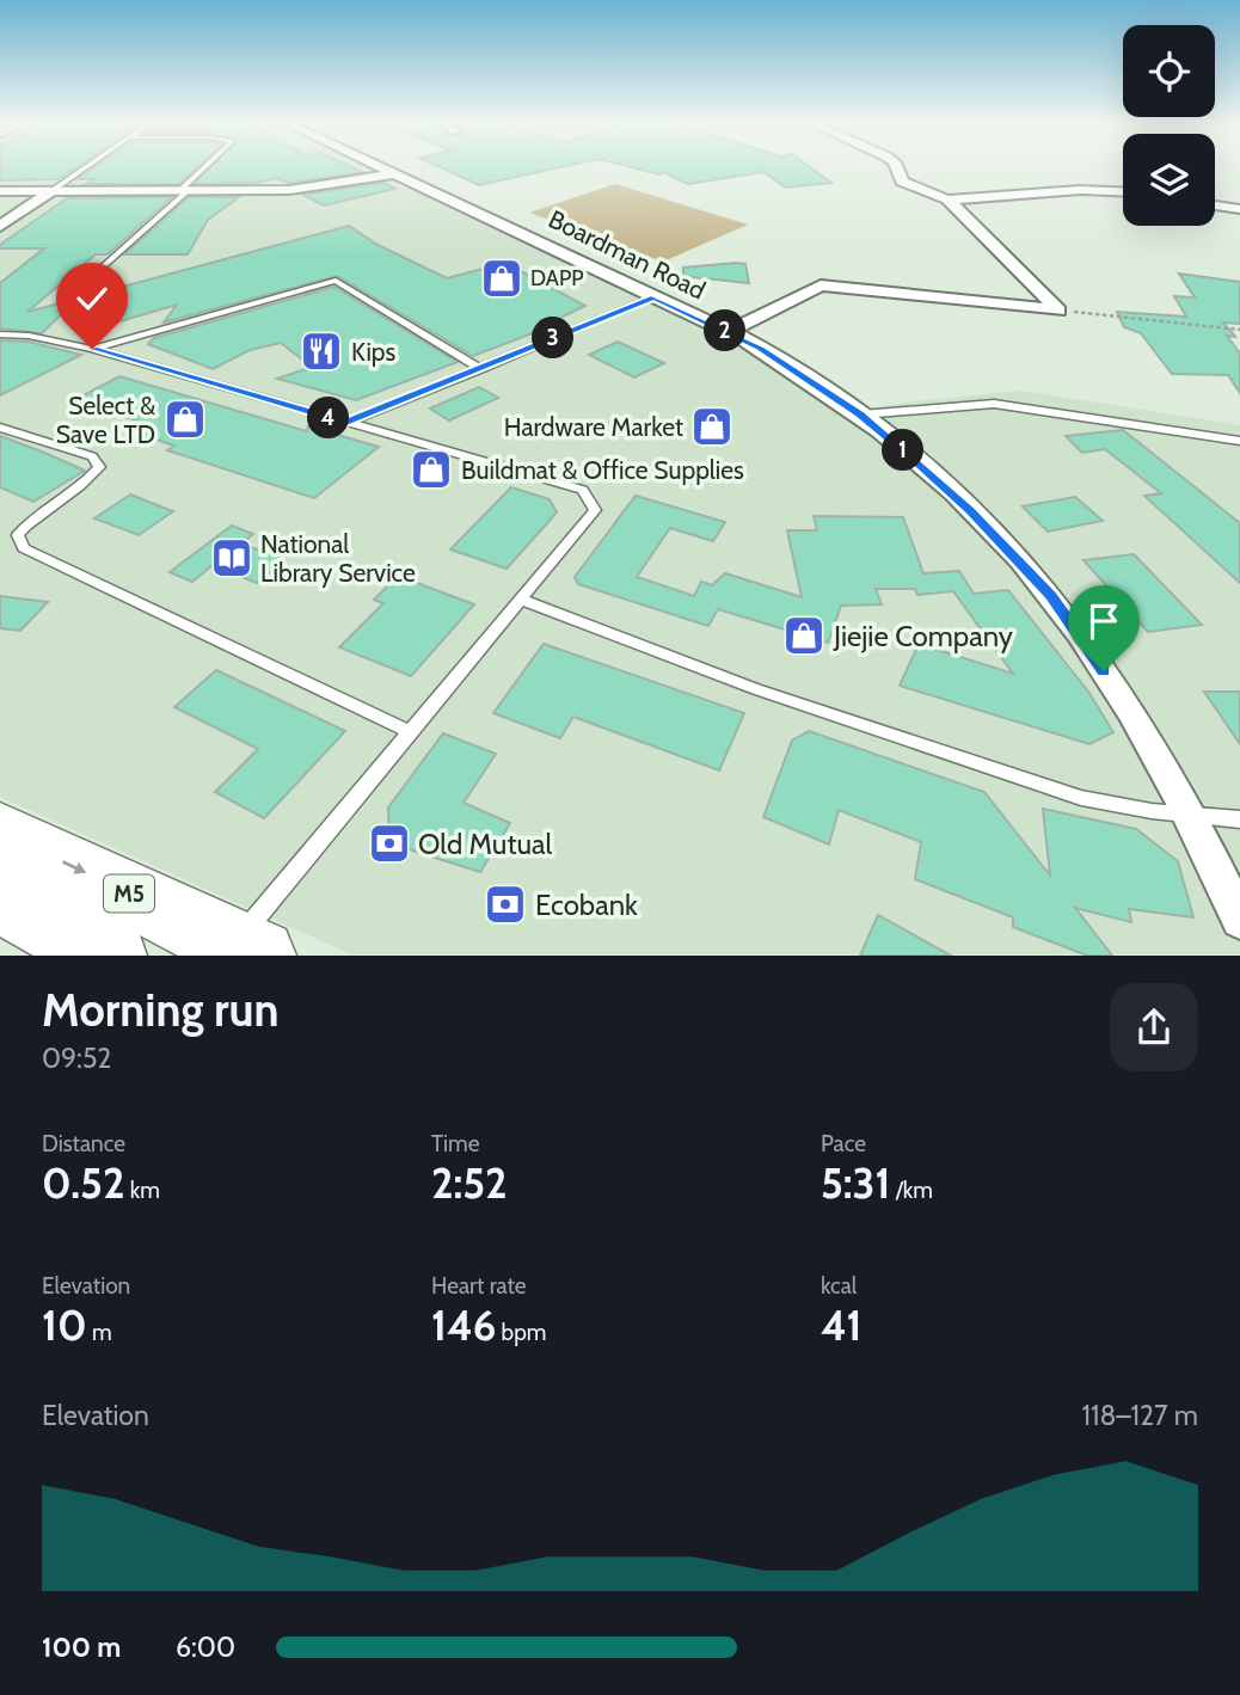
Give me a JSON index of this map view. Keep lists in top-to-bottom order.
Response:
{
  "streets": {
    "highway": ["M5"],
    "street": ["Boardman Road"]
  },
  "places": {
    "shop": [
      "DAPP",
      "Select & Save LTD",
      "Hardware Market",
      "Buildmat & Office Supplies",
      "Jiejie Company"
    ],
    "restaurant": ["Kips"],
    "library": ["National Library Service"],
    "bank": ["Old Mutual", "Ecobank"]
  },
  "page": {
    "pins": [
      "2",
      "3",
      "4",
      "1"
    ],
    "heading": ["Morning run", "09:52"],
    "stats": [
      ["Distance", "0.52 km"],
      ["Time", "2:52"],
      ["Pace", "5:31 /km"],
      ["Elevation", "10 m"],
      ["Heart rate", "146 bpm"],
      ["kcal", "41"]
    ],
    "chart": ["Elevation", "118–127 m"],
    "list": [
      {
        "name": "100 m",
        "note": "6:00"
      }
    ]
  }
}
